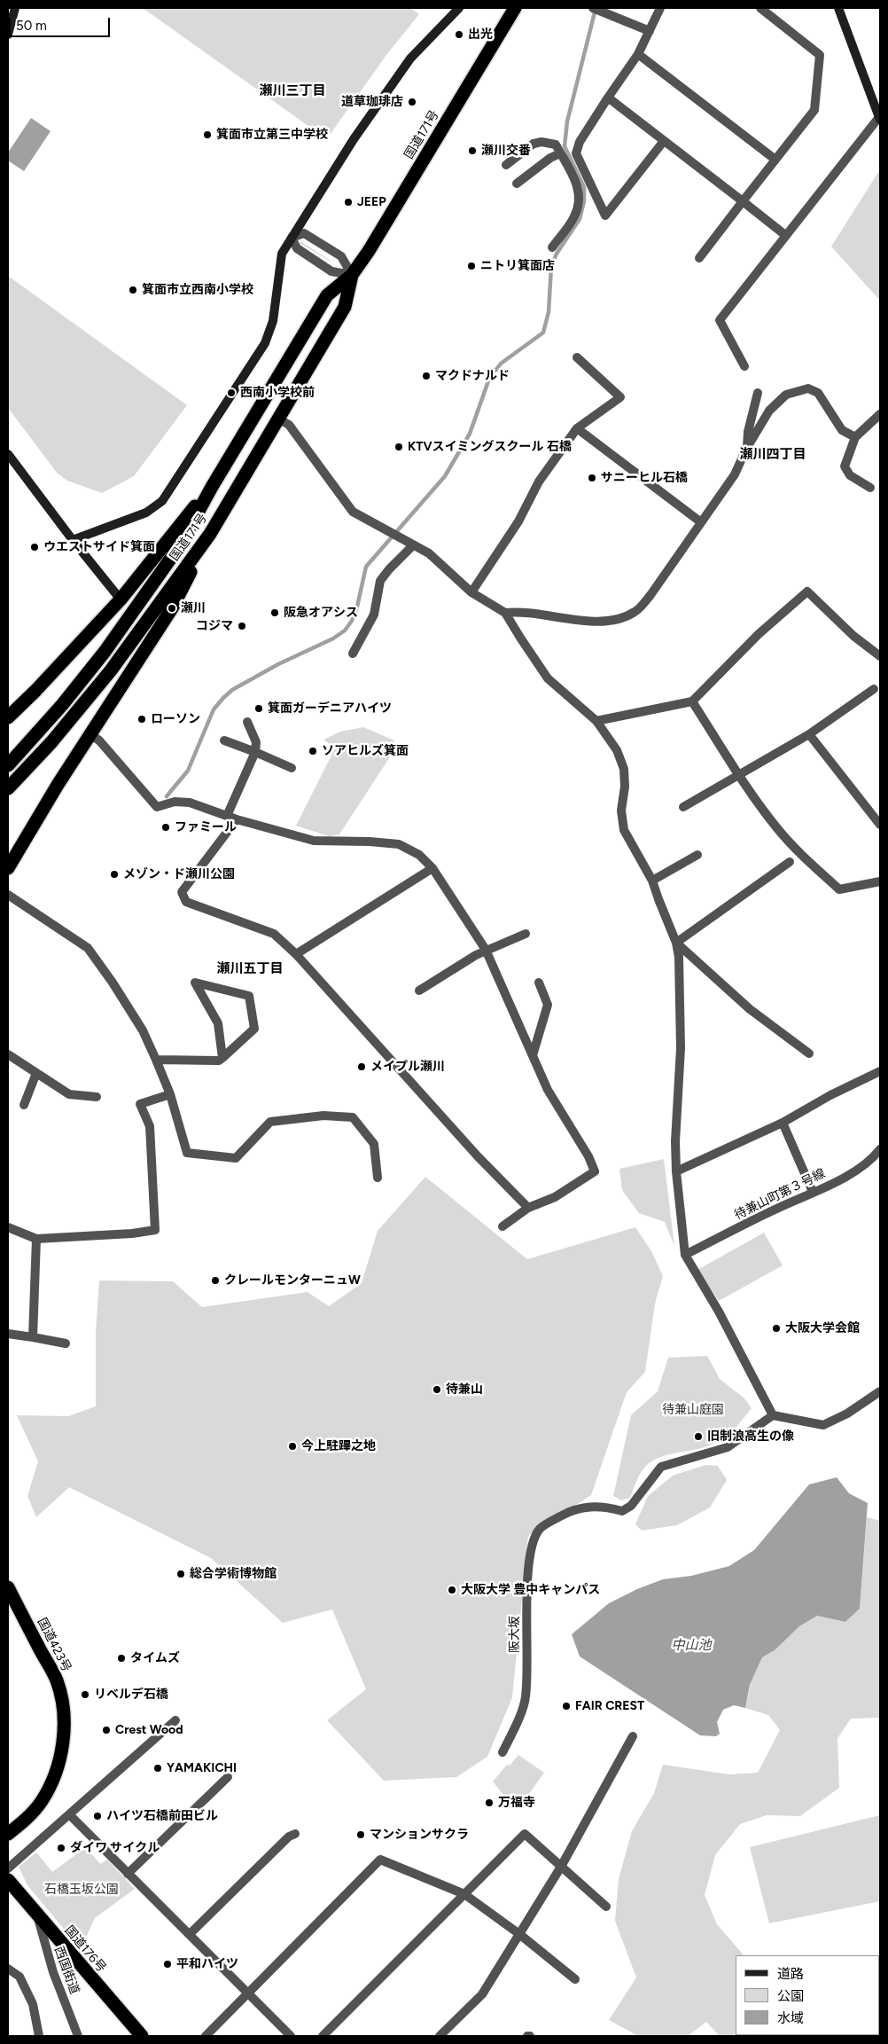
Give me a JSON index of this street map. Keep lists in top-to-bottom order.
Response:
{
  "streets": {
    "highway": ["国道171号", "国道423号", "国道176号"],
    "street": ["待兼山町第３号線", "阪大坂", "西国街道"]
  },
  "crossings": [
    ["国道176号", "西国街道"]
  ],
  "districts": ["瀬川三丁目", "瀬川四丁目", "瀬川五丁目"],
  "water": ["中山池"],
  "parks": ["待兼山庭園", "石橋玉坂公園"],
  "places": [
    "出光",
    "道草珈琲店",
    "箕面市立第三中学校",
    "瀬川交番",
    "JEEP",
    "ニトリ箕面店",
    "箕面市立西南小学校",
    "マクドナルド",
    "西南小学校前",
    "KTVスイミングスクール 石橋",
    "サニーヒル石橋",
    "ウエストサイド箕面",
    "瀬川",
    "阪急オアシス",
    "コジマ",
    "箕面ガーデニアハイツ",
    "ローソン",
    "ソアヒルズ箕面",
    "ファミール",
    "メゾン・ド瀬川公園",
    "メイプル瀬川",
    "クレールモンターニュW",
    "大阪大学会館",
    "待兼山",
    "旧制浪高生の像",
    "今上駐蹕之地",
    "総合学術博物館",
    "大阪大学 豊中キャンパス",
    "タイムズ",
    "リベルデ石橋",
    "FAIR CREST",
    "Crest Wood",
    "YAMAKICHI",
    "万福寺",
    "ハイツ石橋前田ビル",
    "マンションサクラ",
    "ダイワ サイクル",
    "平和ハイツ"
  ],
  "legend": ["道路", "公園", "水域"],
  "scale_bar": "50 m"
}
